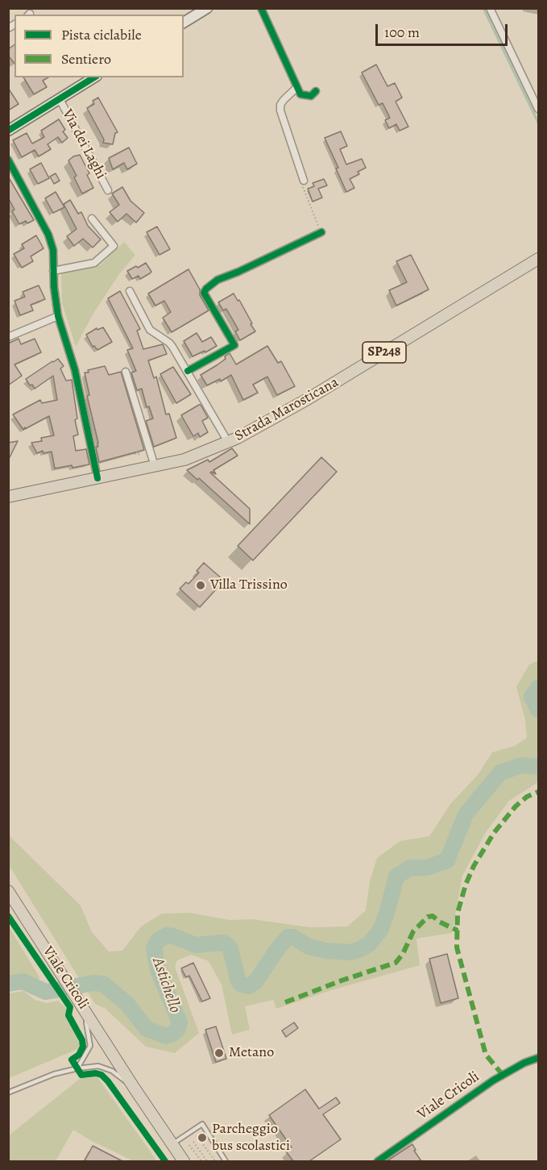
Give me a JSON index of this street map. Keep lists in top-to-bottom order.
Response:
{
  "streets": {
    "main road": ["SP248", "Strada Marosticana", "Viale Cricoli"],
    "street": ["Via dei Laghi"]
  },
  "water": ["Astichello"],
  "places": ["Villa Trissino", "Metano", "Parcheggio bus scolastici"],
  "legend": ["Pista ciclabile", "Sentiero"],
  "scale_bar": "100 m"
}
